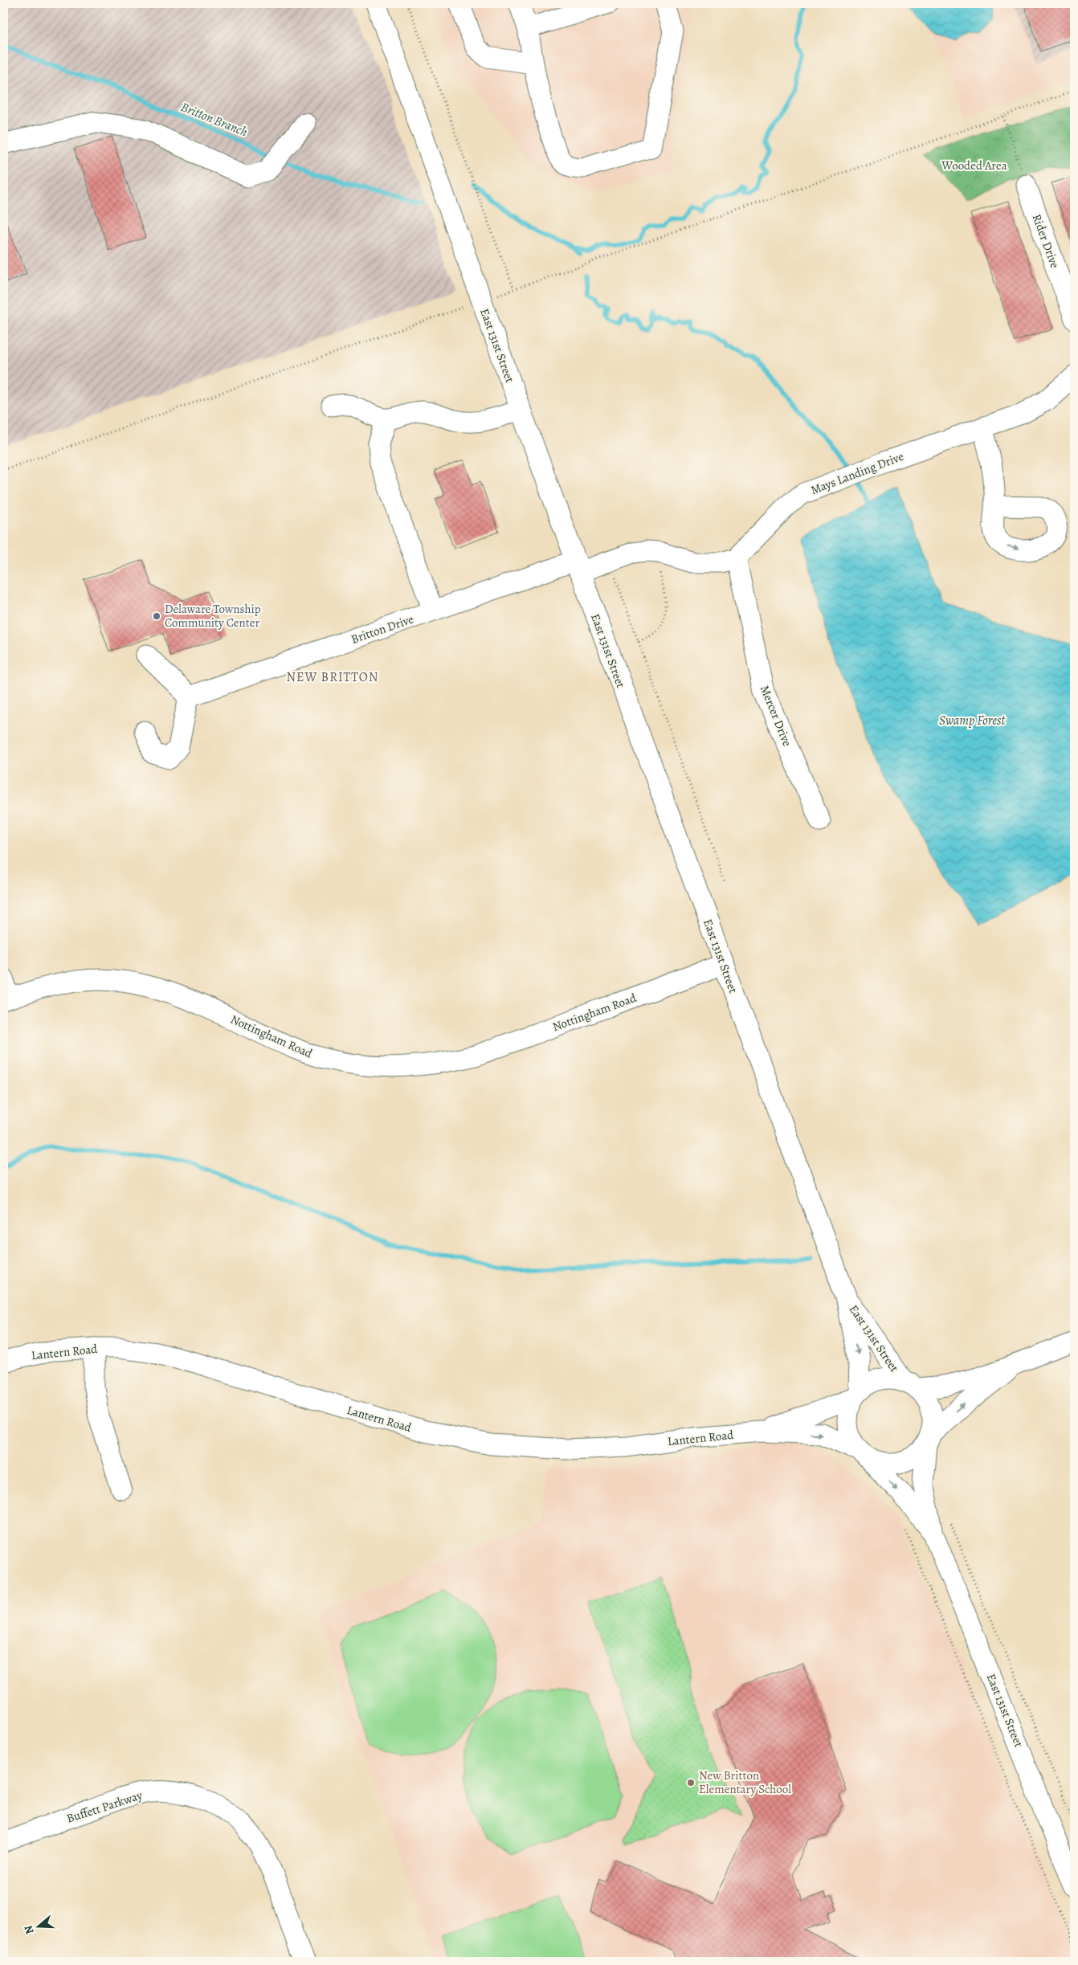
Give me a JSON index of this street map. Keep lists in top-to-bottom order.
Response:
{
  "streets": {
    "street": [
      "Rider Drive",
      "East 131st Street",
      "Mays Landing Drive",
      "Britton Drive",
      "Mercer Drive",
      "Nottingham Road",
      "Lantern Road",
      "Buffett Parkway"
    ]
  },
  "crossings": [
    ["East 131st Street", "Britton Drive"],
    ["East 131st Street", "Nottingham Road"],
    ["East 131st Street", "Lantern Road"],
    ["Mays Landing Drive", "Mercer Drive"]
  ],
  "districts": ["NEW BRITTON"],
  "water": ["Britton Branch", "Swamp Forest"],
  "parks": ["Wooded Area"],
  "places": ["Delaware Township Community Center", "New Britton Elementary School"],
  "north": "left"
}
